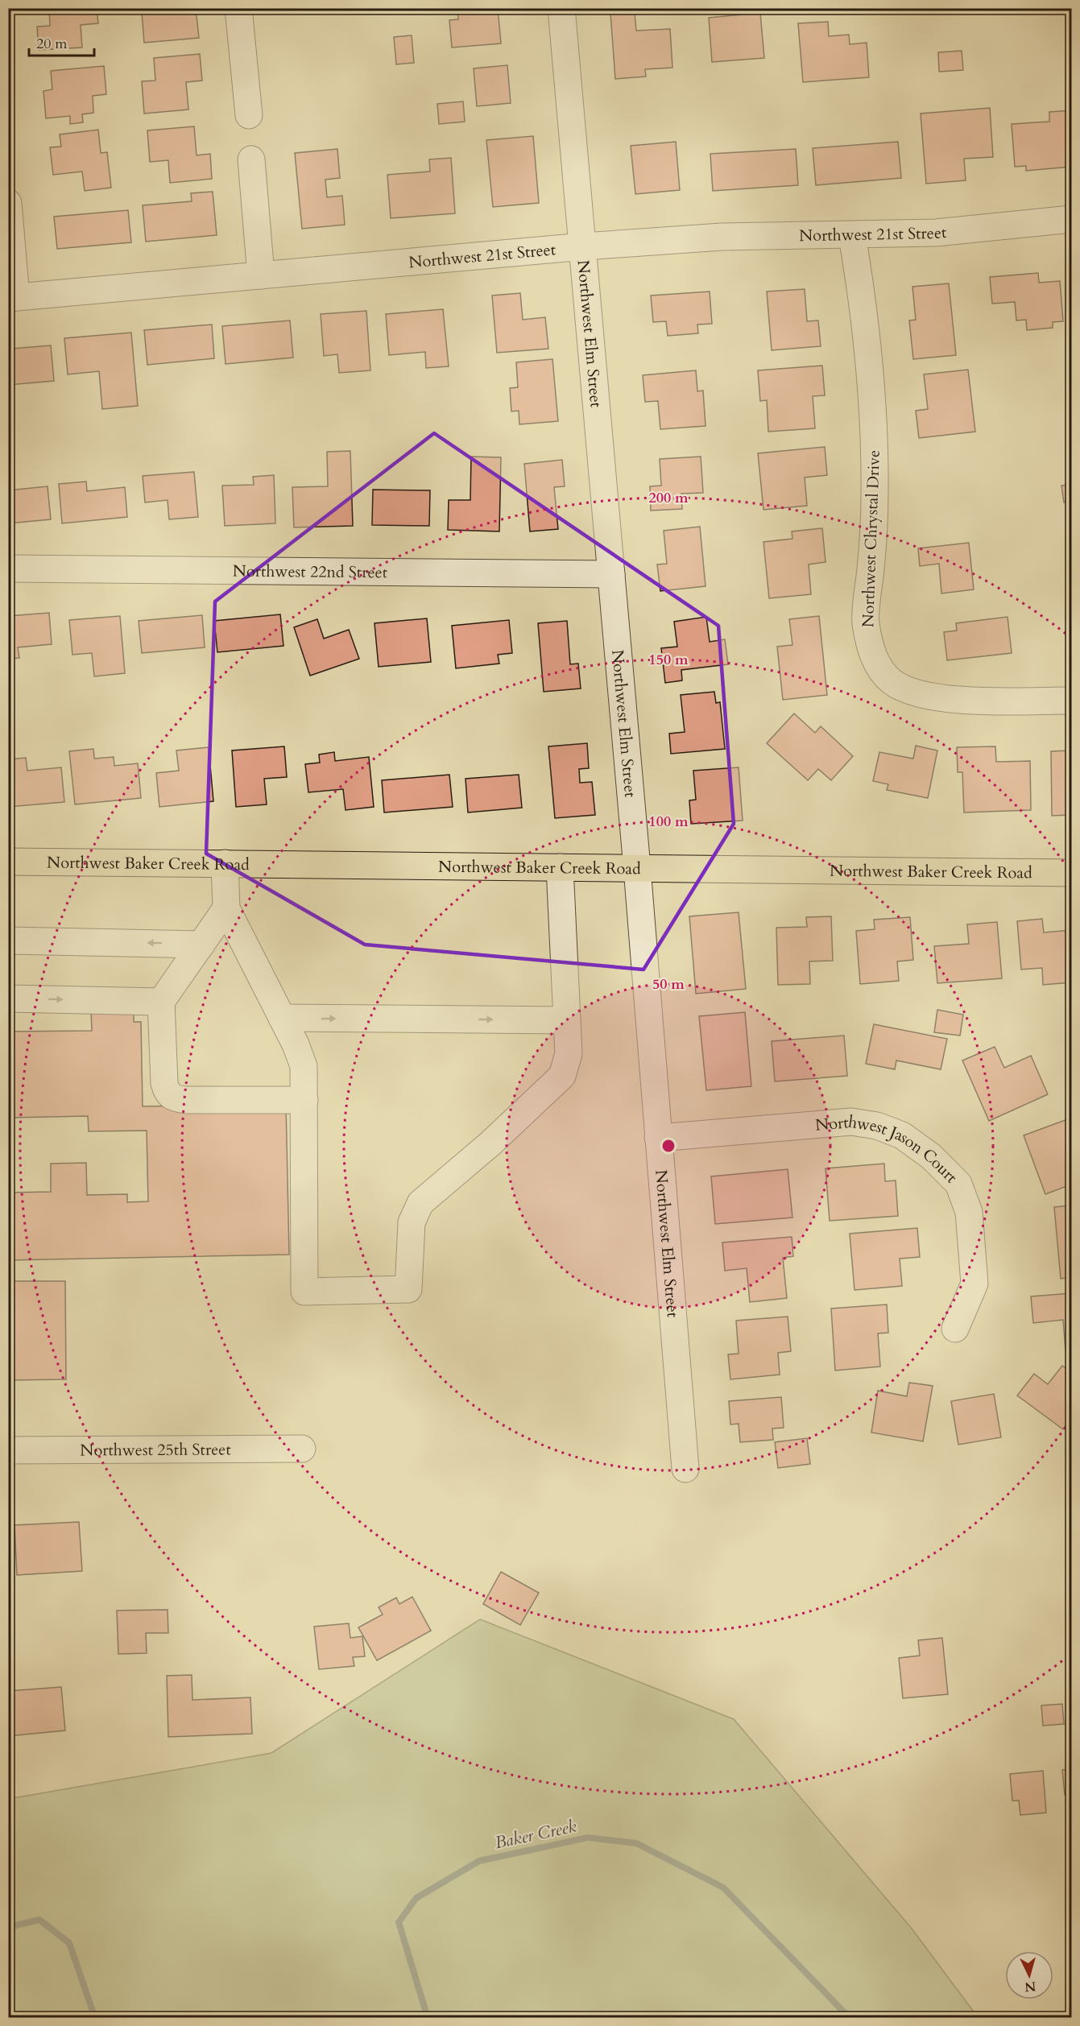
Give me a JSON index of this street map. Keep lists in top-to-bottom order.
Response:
{
  "streets": {
    "main road": ["Northwest Baker Creek Road"],
    "street": [
      "Northwest 21st Street",
      "Northwest Elm Street",
      "Northwest Chrystal Drive",
      "Northwest 22nd Street",
      "Northwest Jason Court",
      "Northwest 25th Street"
    ]
  },
  "crossings": [
    ["Northwest 21st Street", "Northwest Elm Street"],
    ["Northwest 21st Street", "Northwest Chrystal Drive"],
    ["Northwest Elm Street", "Northwest 22nd Street"],
    ["Northwest Elm Street", "Northwest Baker Creek Road"],
    ["Northwest Elm Street", "Northwest Jason Court"]
  ],
  "water": ["Baker Creek"],
  "scale_bar": "20 m",
  "north": "bottom",
  "rings": [
    "200 m",
    "150 m",
    "100 m",
    "50 m"
  ]
}
